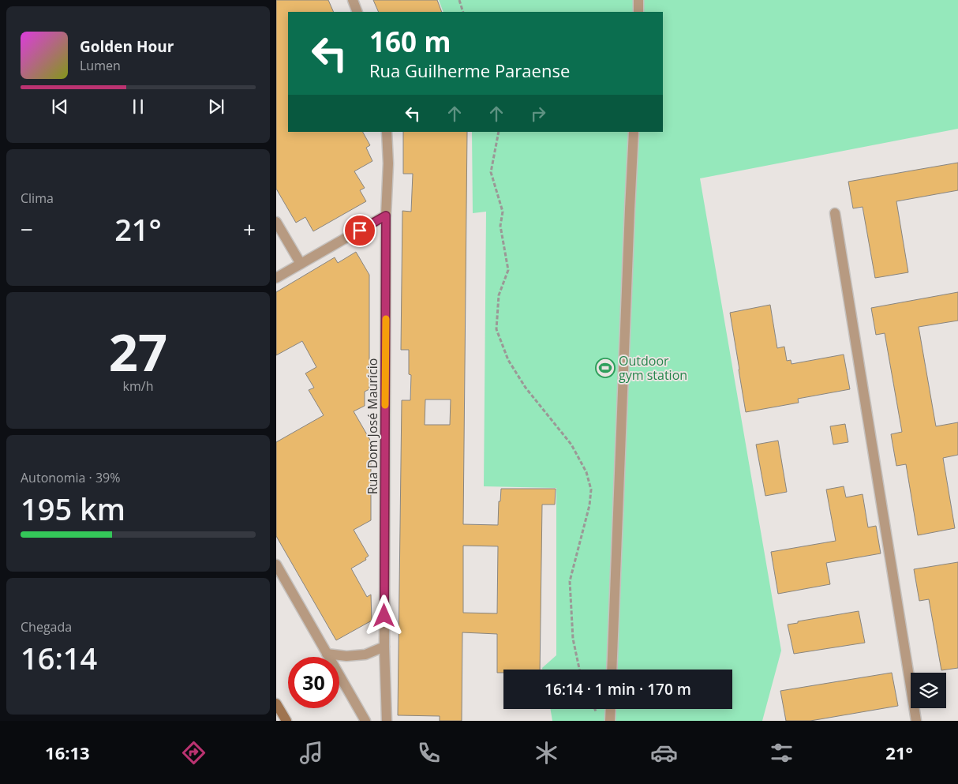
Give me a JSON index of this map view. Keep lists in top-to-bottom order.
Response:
{
  "streets": {
    "street": ["Rua Dom José Maurício"]
  },
  "places": {
    "sports": ["Outdoor gym station"]
  },
  "page": {
    "turn": ["160 m", "Rua Guilherme Paraense"],
    "song": ["Golden Hour", "Lumen"],
    "tile": [
      "Clima",
      ["27", "km/h"],
      ["Autonomia · 39%", "195 km"],
      ["Chegada", "16:14"]
    ],
    "heat": ["−", "21°", "+"],
    "limit": "30",
    "trip": "16:14 · 1 min · 170 m",
    "tabs": ["16:13", "21°"]
  }
}
